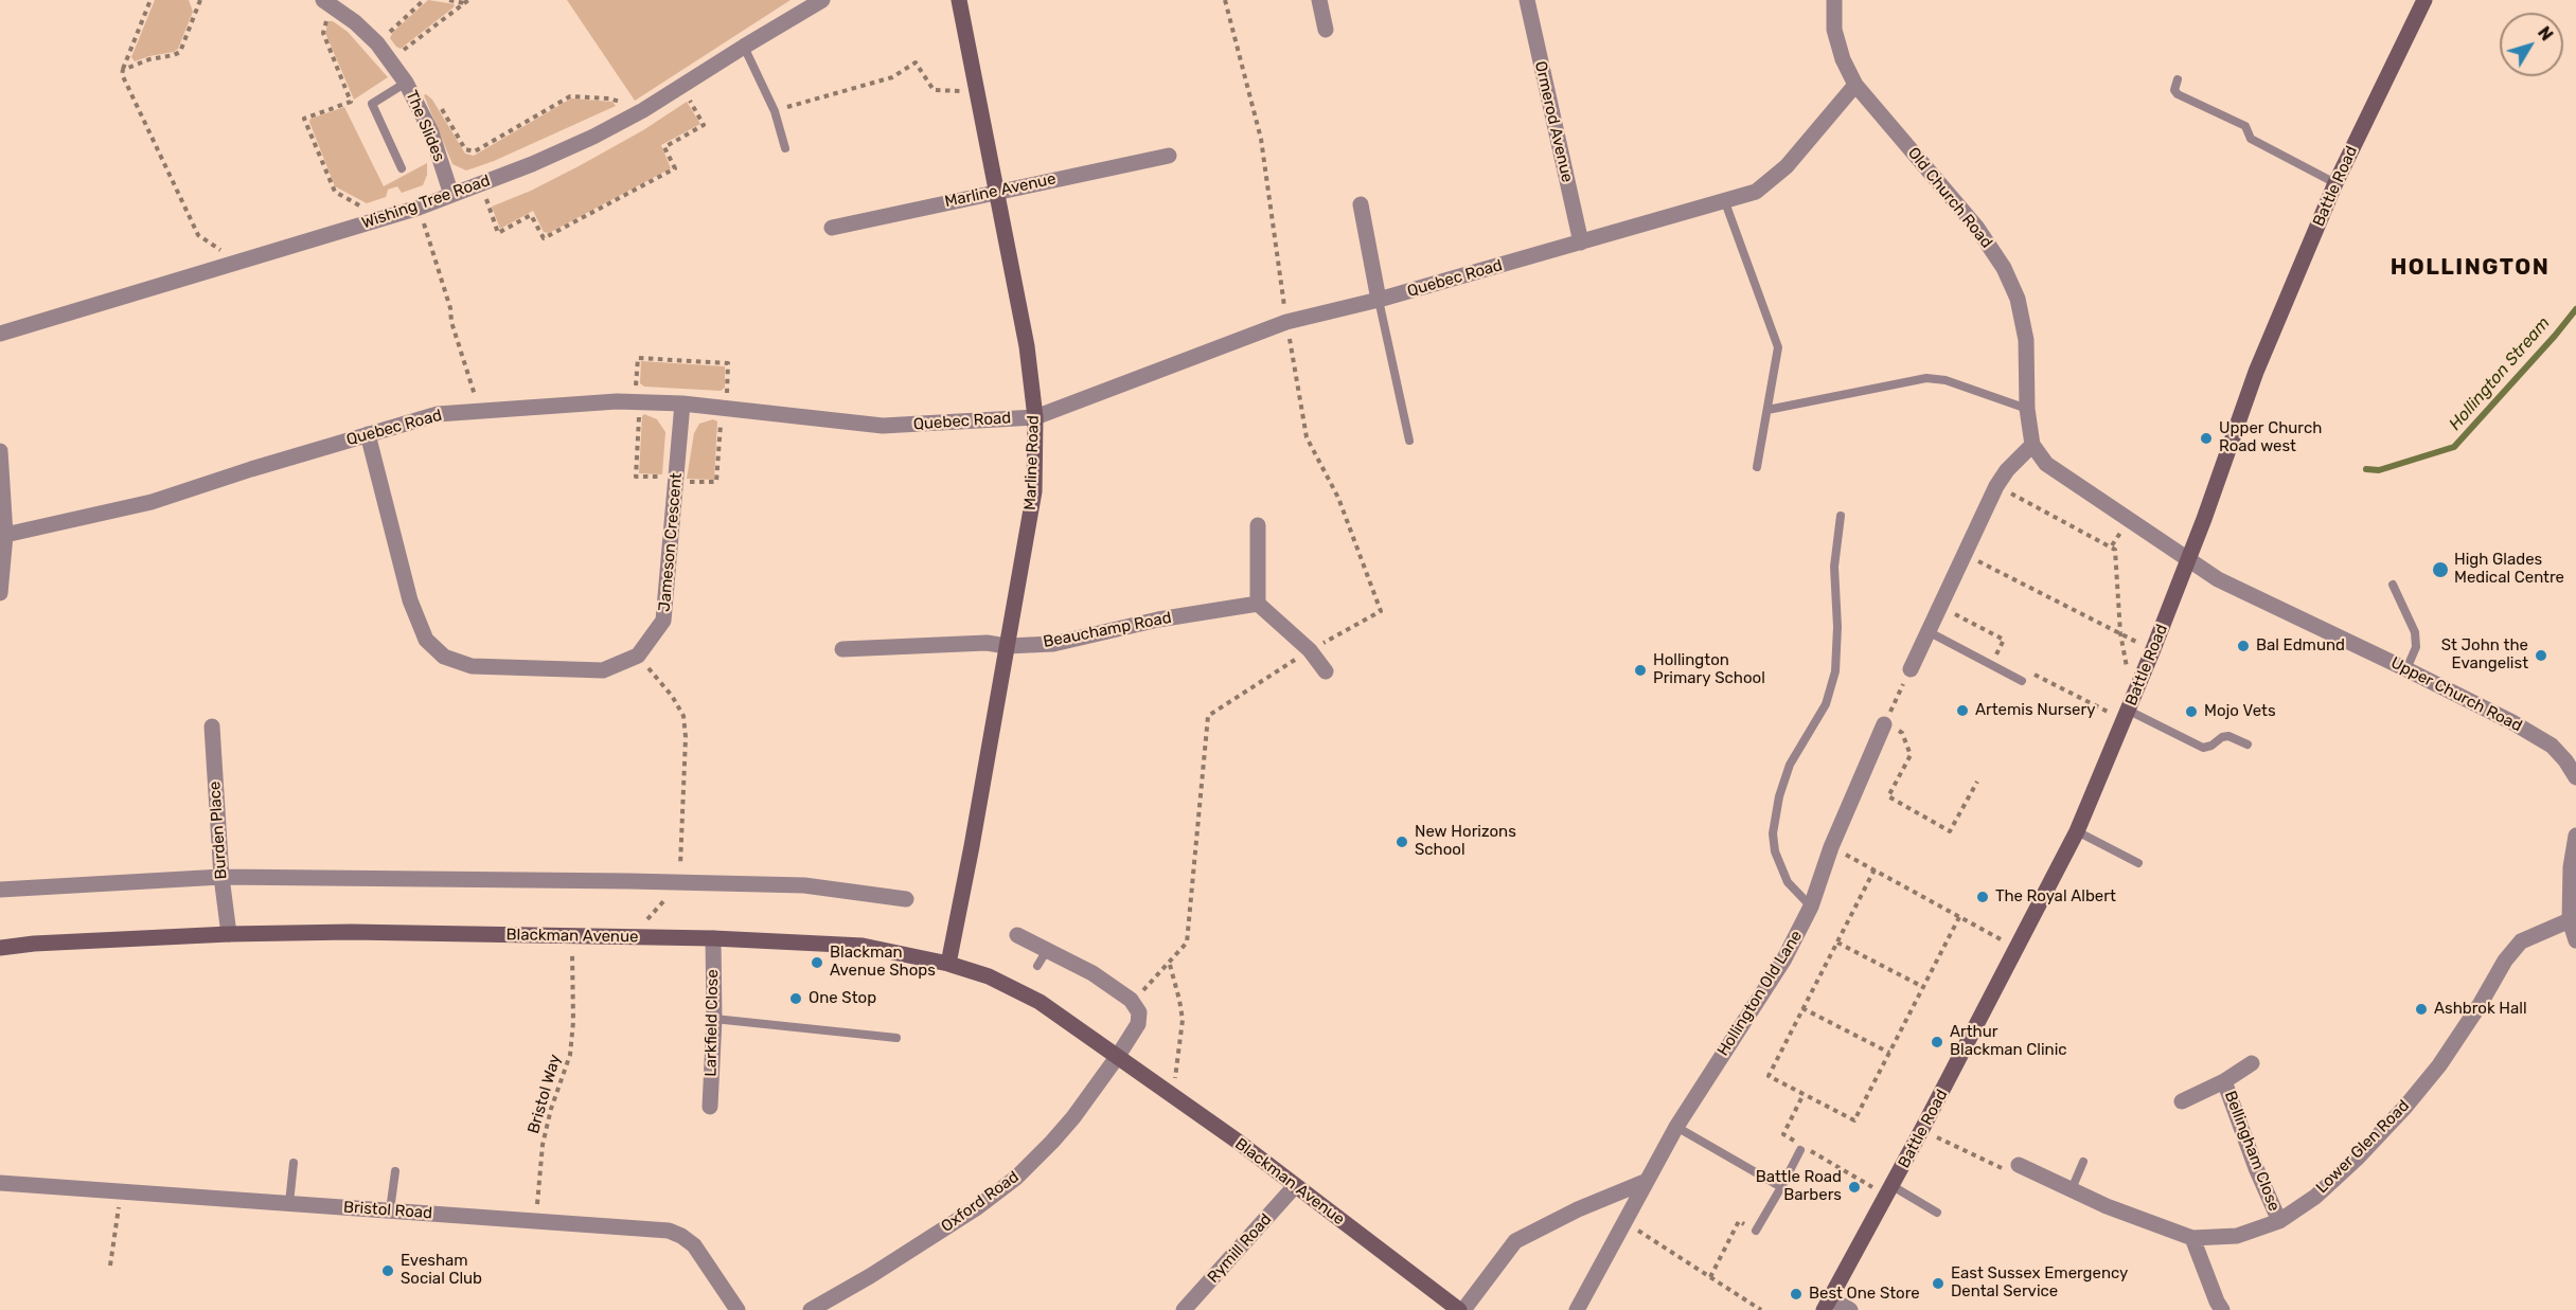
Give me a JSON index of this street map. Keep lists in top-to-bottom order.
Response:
{
  "streets": {
    "street": [
      "Ormerod Avenue",
      "The Slides",
      "Battle Road",
      "Marline Avenue",
      "Old Church Road",
      "Wishing Tree Road",
      "Quebec Road",
      "Marline Road",
      "Jameson Crescent",
      "Beauchamp Road",
      "Upper Church Road",
      "Burden Place",
      "Blackman Avenue",
      "Hollington Old Lane",
      "Larkfield Close",
      "Lower Glen Road",
      "Bellingham Close",
      "Oxford Road",
      "Bristol Road",
      "Rymill Road"
    ],
    "path": ["Bristol Way"]
  },
  "crossings": [
    ["Ormerod Avenue", "Quebec Road"],
    ["The Slides", "Wishing Tree Road"],
    ["Battle Road", "Upper Church Road"],
    ["Marline Avenue", "Marline Road"],
    ["Old Church Road", "Quebec Road"],
    ["Quebec Road", "Marline Road"],
    ["Quebec Road", "Jameson Crescent"],
    ["Marline Road", "Beauchamp Road"],
    ["Marline Road", "Blackman Avenue"],
    ["Burden Place", "Blackman Avenue"],
    ["Blackman Avenue", "Larkfield Close"],
    ["Blackman Avenue", "Bristol Way"],
    ["Blackman Avenue", "Oxford Road"],
    ["Blackman Avenue", "Rymill Road"],
    ["Bristol Way", "Bristol Road"],
    ["Lower Glen Road", "Bellingham Close"]
  ],
  "districts": ["HOLLINGTON"],
  "water": ["Hollington Stream"],
  "places": [
    "Upper Church Road west",
    "High Glades Medical Centre",
    "Bal Edmund",
    "St John the Evangelist",
    "Hollington Primary School",
    "Artemis Nursery",
    "Mojo Vets",
    "New Horizons School",
    "The Royal Albert",
    "Blackman Avenue Shops",
    "One Stop",
    "Ashbrok Hall",
    "Arthur Blackman Clinic",
    "Battle Road Barbers",
    "Evesham Social Club",
    "East Sussex Emergency Dental Service",
    "Best One Store"
  ],
  "north": "top right"
}
